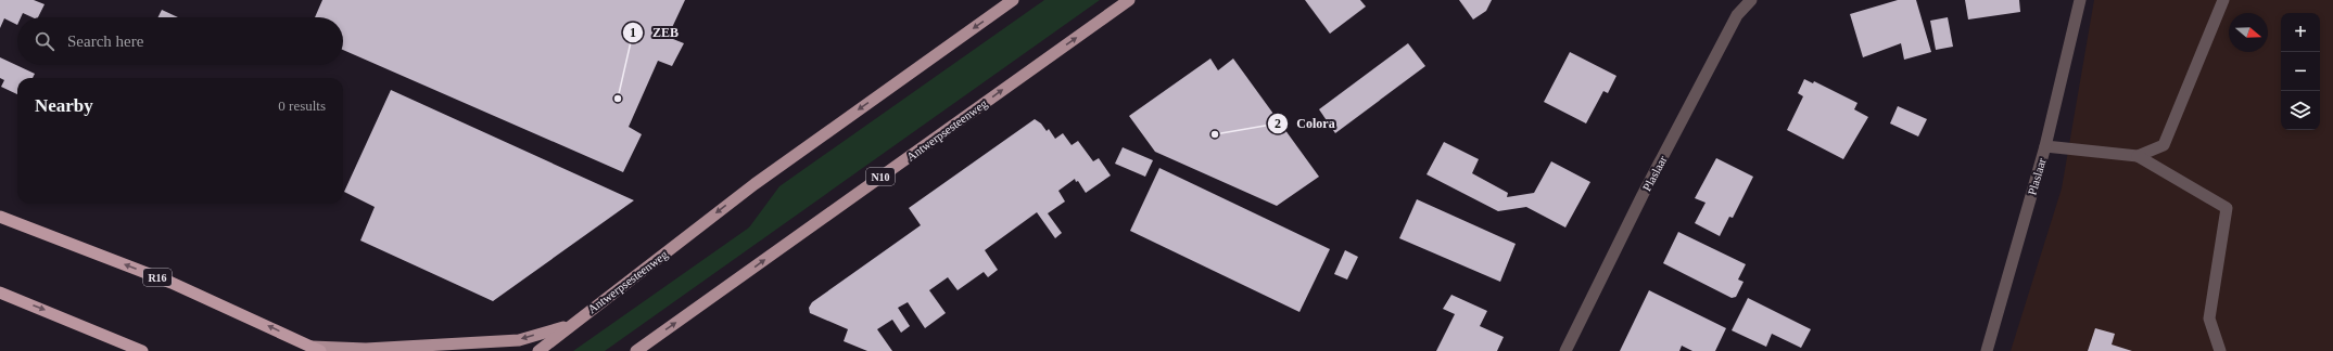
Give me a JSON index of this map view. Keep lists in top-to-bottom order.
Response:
{
  "streets": {
    "highway": ["R16"],
    "main road": ["Antwerpsesteenweg", "N10"],
    "street": ["Plaslaar"]
  },
  "places": ["ZEB", "Colora"],
  "north": "right",
  "page": {
    "map_buttons": ["+", "−"],
    "search": "Search here",
    "heading": ["Nearby", "0 results"]
  }
}
